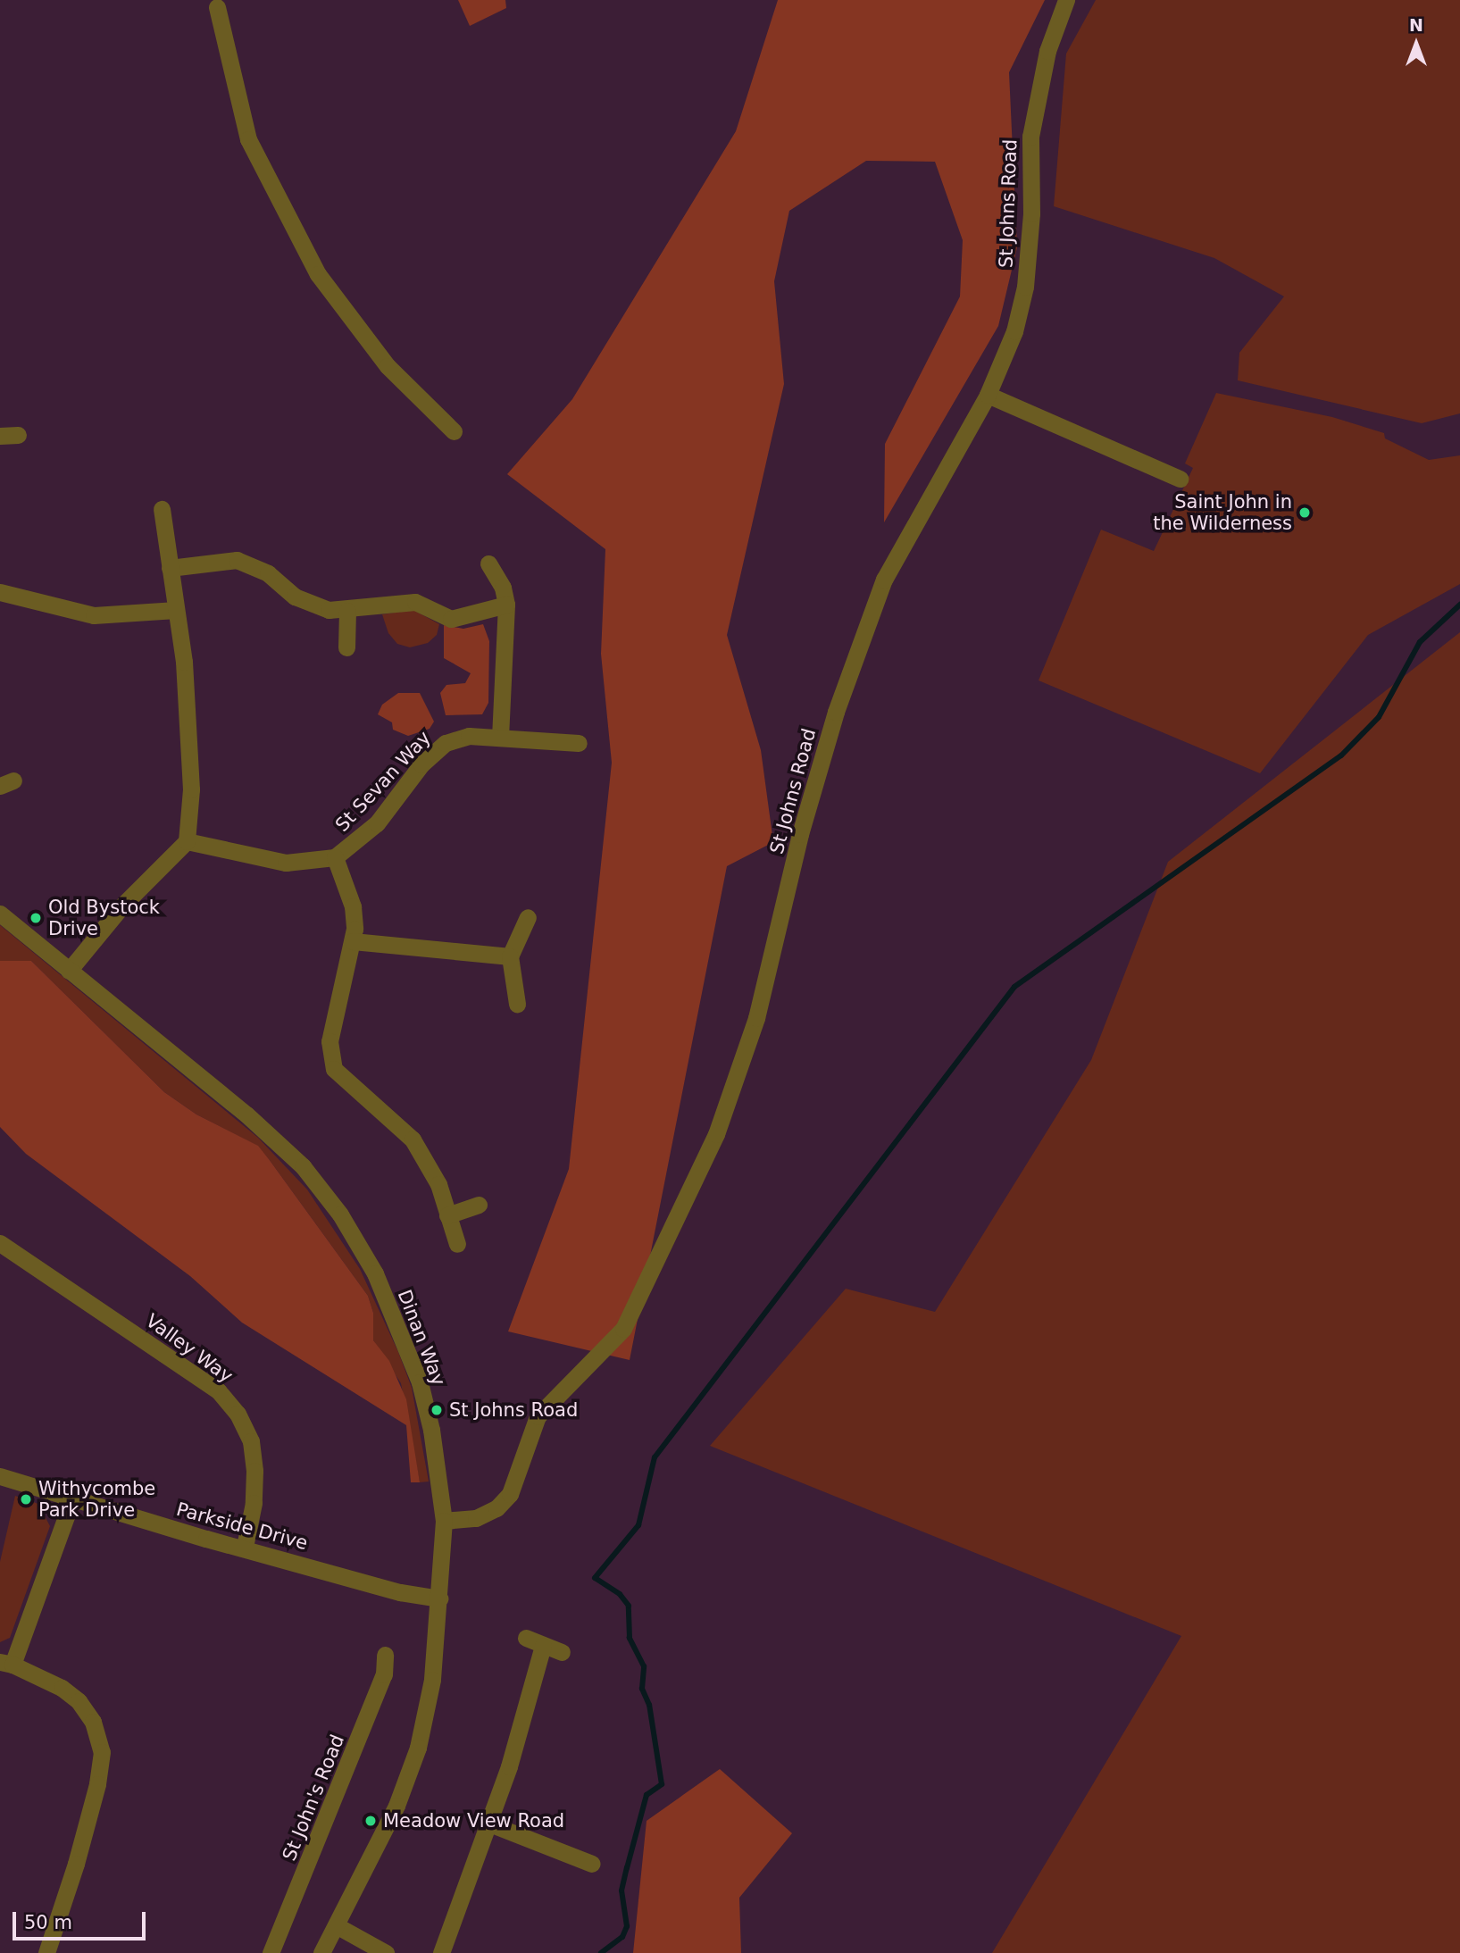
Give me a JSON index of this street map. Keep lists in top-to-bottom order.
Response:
{
  "streets": {
    "street": [
      "St Johns Road",
      "St Sevan Way",
      "Dinan Way",
      "Valley Way",
      "Parkside Drive",
      "St John's Road"
    ]
  },
  "crossings": [
    ["St Johns Road", "Dinan Way"],
    ["Dinan Way", "Parkside Drive"],
    ["Valley Way", "Parkside Drive"]
  ],
  "places": [
    "Saint John in the Wilderness",
    "Old Bystock Drive",
    "St Johns Road",
    "Withycombe Park Drive",
    "Meadow View Road"
  ],
  "scale_bar": "50 m",
  "north": "top"
}
